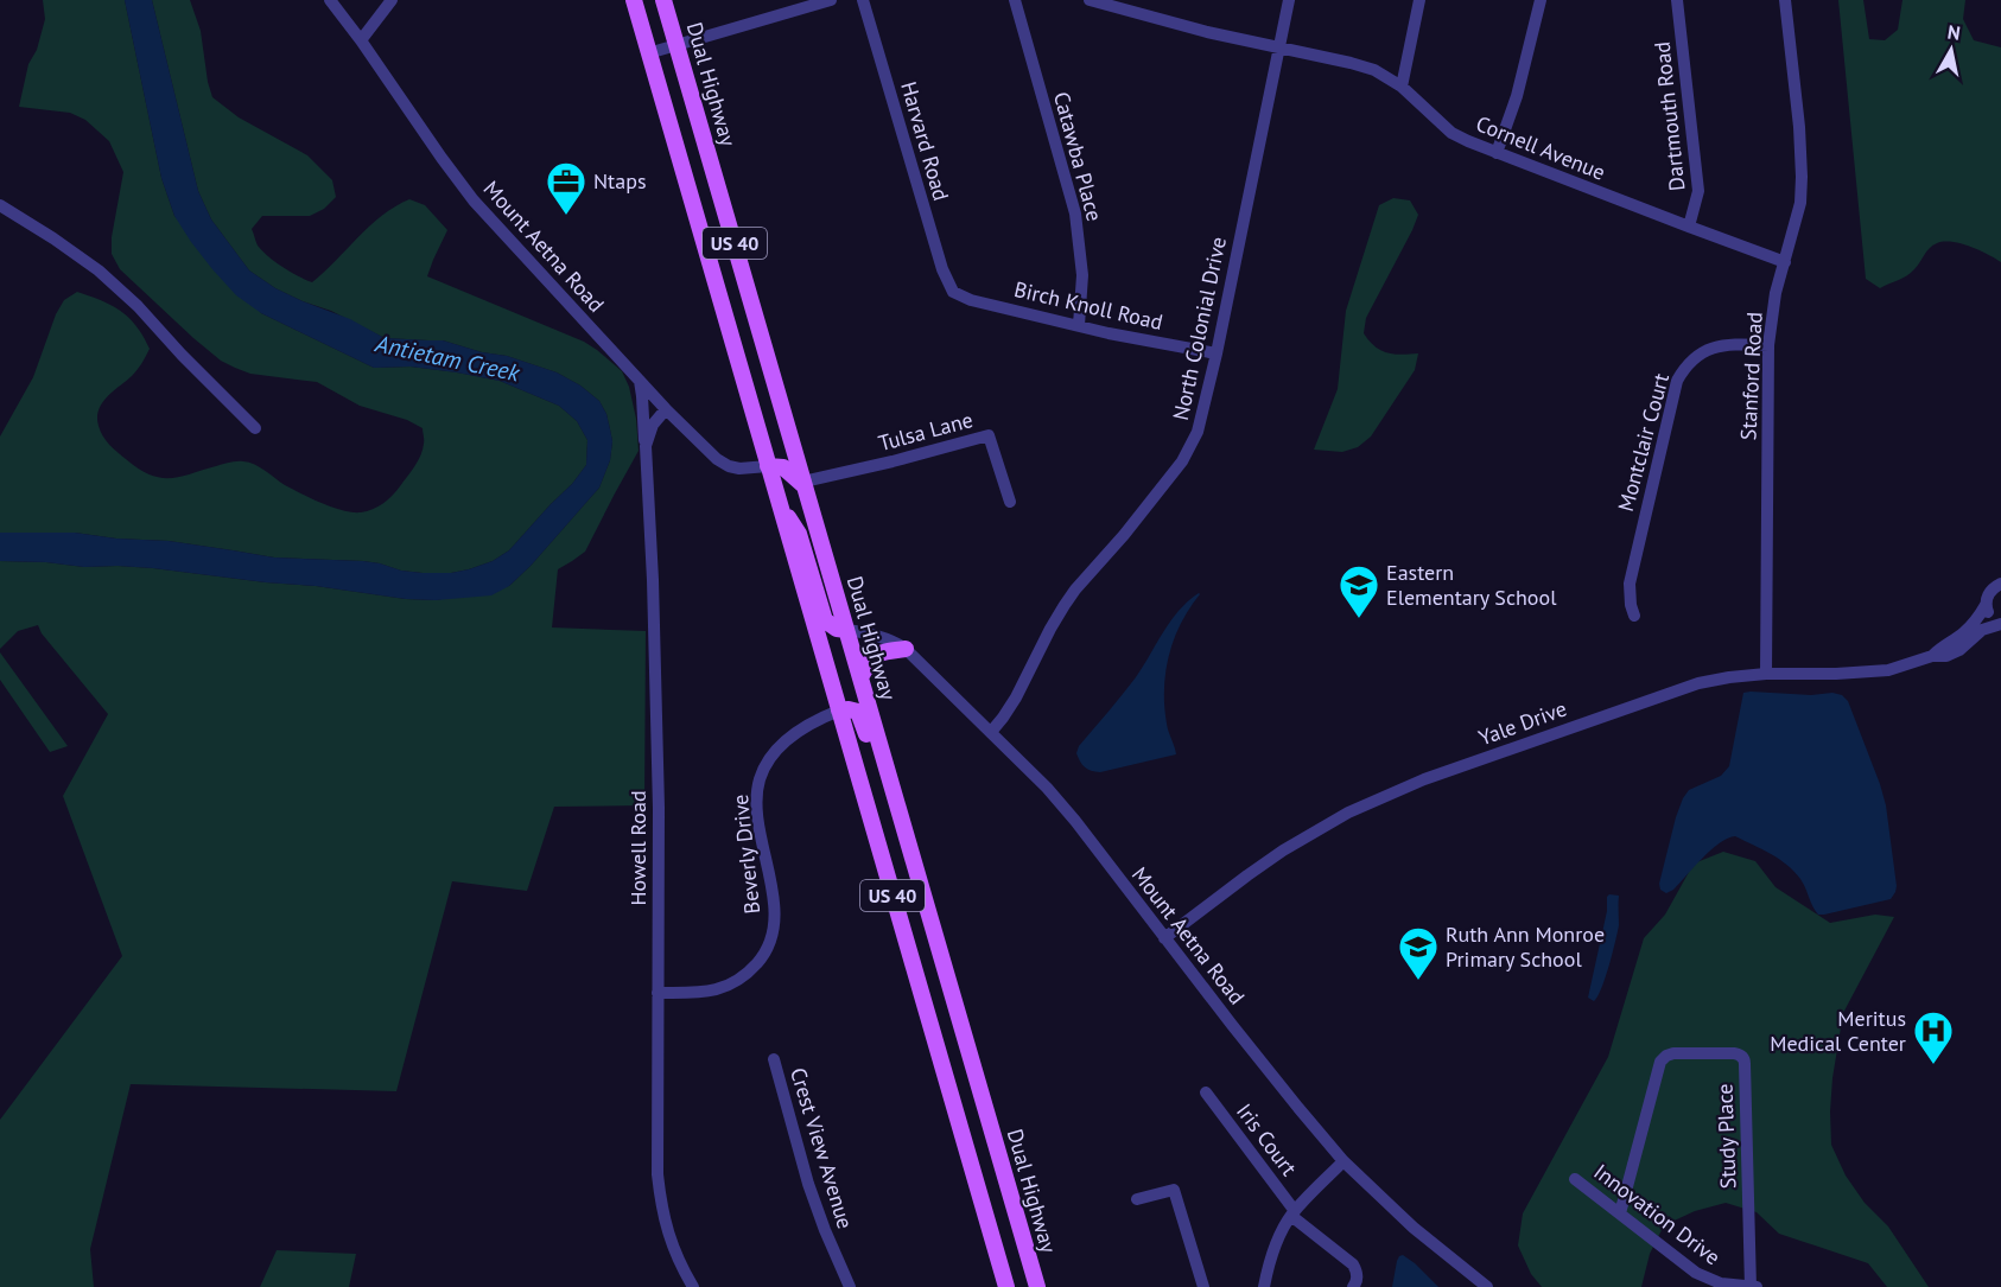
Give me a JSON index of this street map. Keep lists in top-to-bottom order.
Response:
{
  "streets": {
    "main road": ["Dual Highway", "US 40"],
    "street": [
      "Dartmouth Road",
      "Harvard Road",
      "Cornell Avenue",
      "Catawba Place",
      "Mount Aetna Road",
      "Birch Knoll Road",
      "North Colonial Drive",
      "Stanford Road",
      "Tulsa Lane",
      "Montclair Court",
      "Yale Drive",
      "Howell Road",
      "Beverly Drive",
      "Study Place",
      "Iris Court",
      "Crest View Avenue",
      "Innovation Drive"
    ]
  },
  "crossings": [
    ["Dual Highway", "Mount Aetna Road"],
    ["Dual Highway", "Tulsa Lane"],
    ["Dartmouth Road", "Cornell Avenue"],
    ["Harvard Road", "Birch Knoll Road"],
    ["Cornell Avenue", "North Colonial Drive"],
    ["Cornell Avenue", "Stanford Road"],
    ["Catawba Place", "Birch Knoll Road"],
    ["US 40", "Mount Aetna Road"],
    ["US 40", "Beverly Drive"],
    ["Mount Aetna Road", "North Colonial Drive"],
    ["Mount Aetna Road", "Yale Drive"],
    ["Mount Aetna Road", "Howell Road"],
    ["Birch Knoll Road", "North Colonial Drive"],
    ["Stanford Road", "Montclair Court"],
    ["Stanford Road", "Yale Drive"],
    ["Howell Road", "Beverly Drive"],
    ["Study Place", "Innovation Drive"]
  ],
  "water": ["Antietam Creek"],
  "places": {
    "office": ["Ntaps"],
    "school or university": ["Eastern Elementary School", "Ruth Ann Monroe Primary School"],
    "hospital": ["Meritus Medical Center"]
  },
  "north": "top"
}
